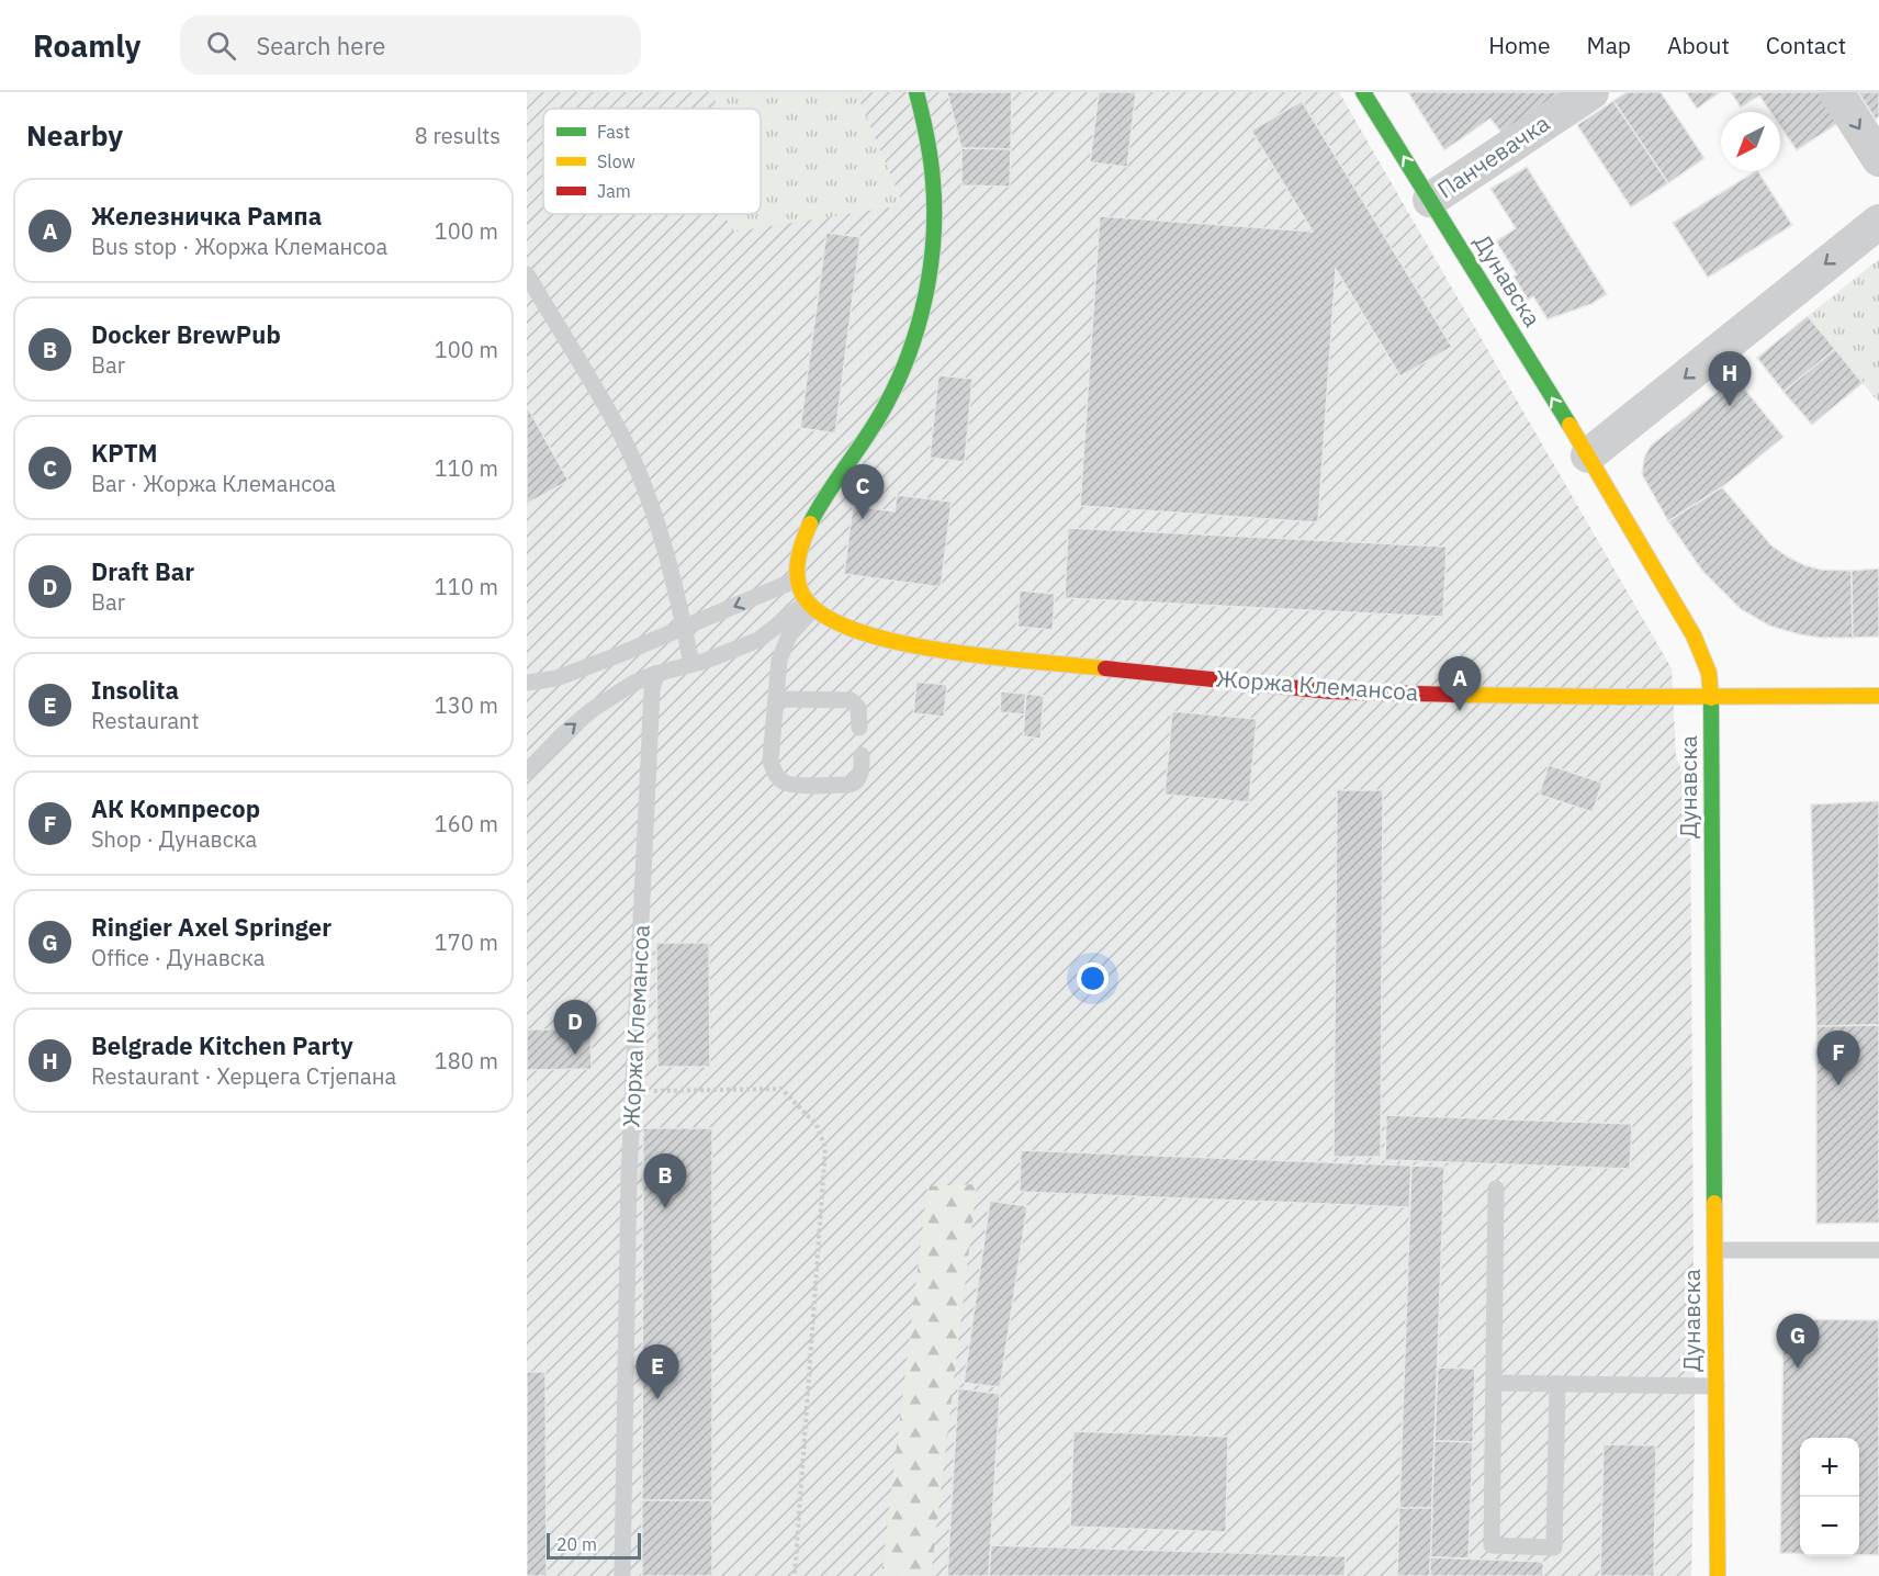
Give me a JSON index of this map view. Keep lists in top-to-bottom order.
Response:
{
  "streets": {
    "main road": ["Дунавска", "Жоржа Клемансоа"],
    "street": ["Панчевачка"]
  },
  "crossings": [
    ["Панчевачка", "Дунавска"],
    ["Дунавска", "Жоржа Клемансоа"]
  ],
  "legend": ["Fast", "Slow", "Jam"],
  "scale_bar": "20 m",
  "north": "bottom left",
  "page": {
    "header": "Roamly",
    "search": "Search here",
    "nav": [
      "Home",
      "Map",
      "About",
      "Contact"
    ],
    "heading": ["Nearby", "8 results"],
    "list": [
      {
        "mark": "A",
        "name": "Железничка Рампа",
        "note": "Bus stop · Жоржа Клемансоа",
        "value": "100 m"
      },
      {
        "mark": "B",
        "name": "Docker BrewPub",
        "note": "Bar",
        "value": "100 m"
      },
      {
        "mark": "C",
        "name": "KPTM",
        "note": "Bar · Жоржа Клемансоа",
        "value": "110 m"
      },
      {
        "mark": "D",
        "name": "Draft Bar",
        "note": "Bar",
        "value": "110 m"
      },
      {
        "mark": "E",
        "name": "Insolita",
        "note": "Restaurant",
        "value": "130 m"
      },
      {
        "mark": "F",
        "name": "АК Компресор",
        "note": "Shop · Дунавска",
        "value": "160 m"
      },
      {
        "mark": "G",
        "name": "Ringier Axel Springer",
        "note": "Office · Дунавска",
        "value": "170 m"
      },
      {
        "mark": "H",
        "name": "Belgrade Kitchen Party",
        "note": "Restaurant · Херцега Стјепана",
        "value": "180 m"
      }
    ],
    "pins": [
      "H",
      "C",
      "A",
      "D",
      "F",
      "B",
      "G",
      "E"
    ],
    "map_buttons": ["+", "−"],
    "scale": "20 m"
  }
}
